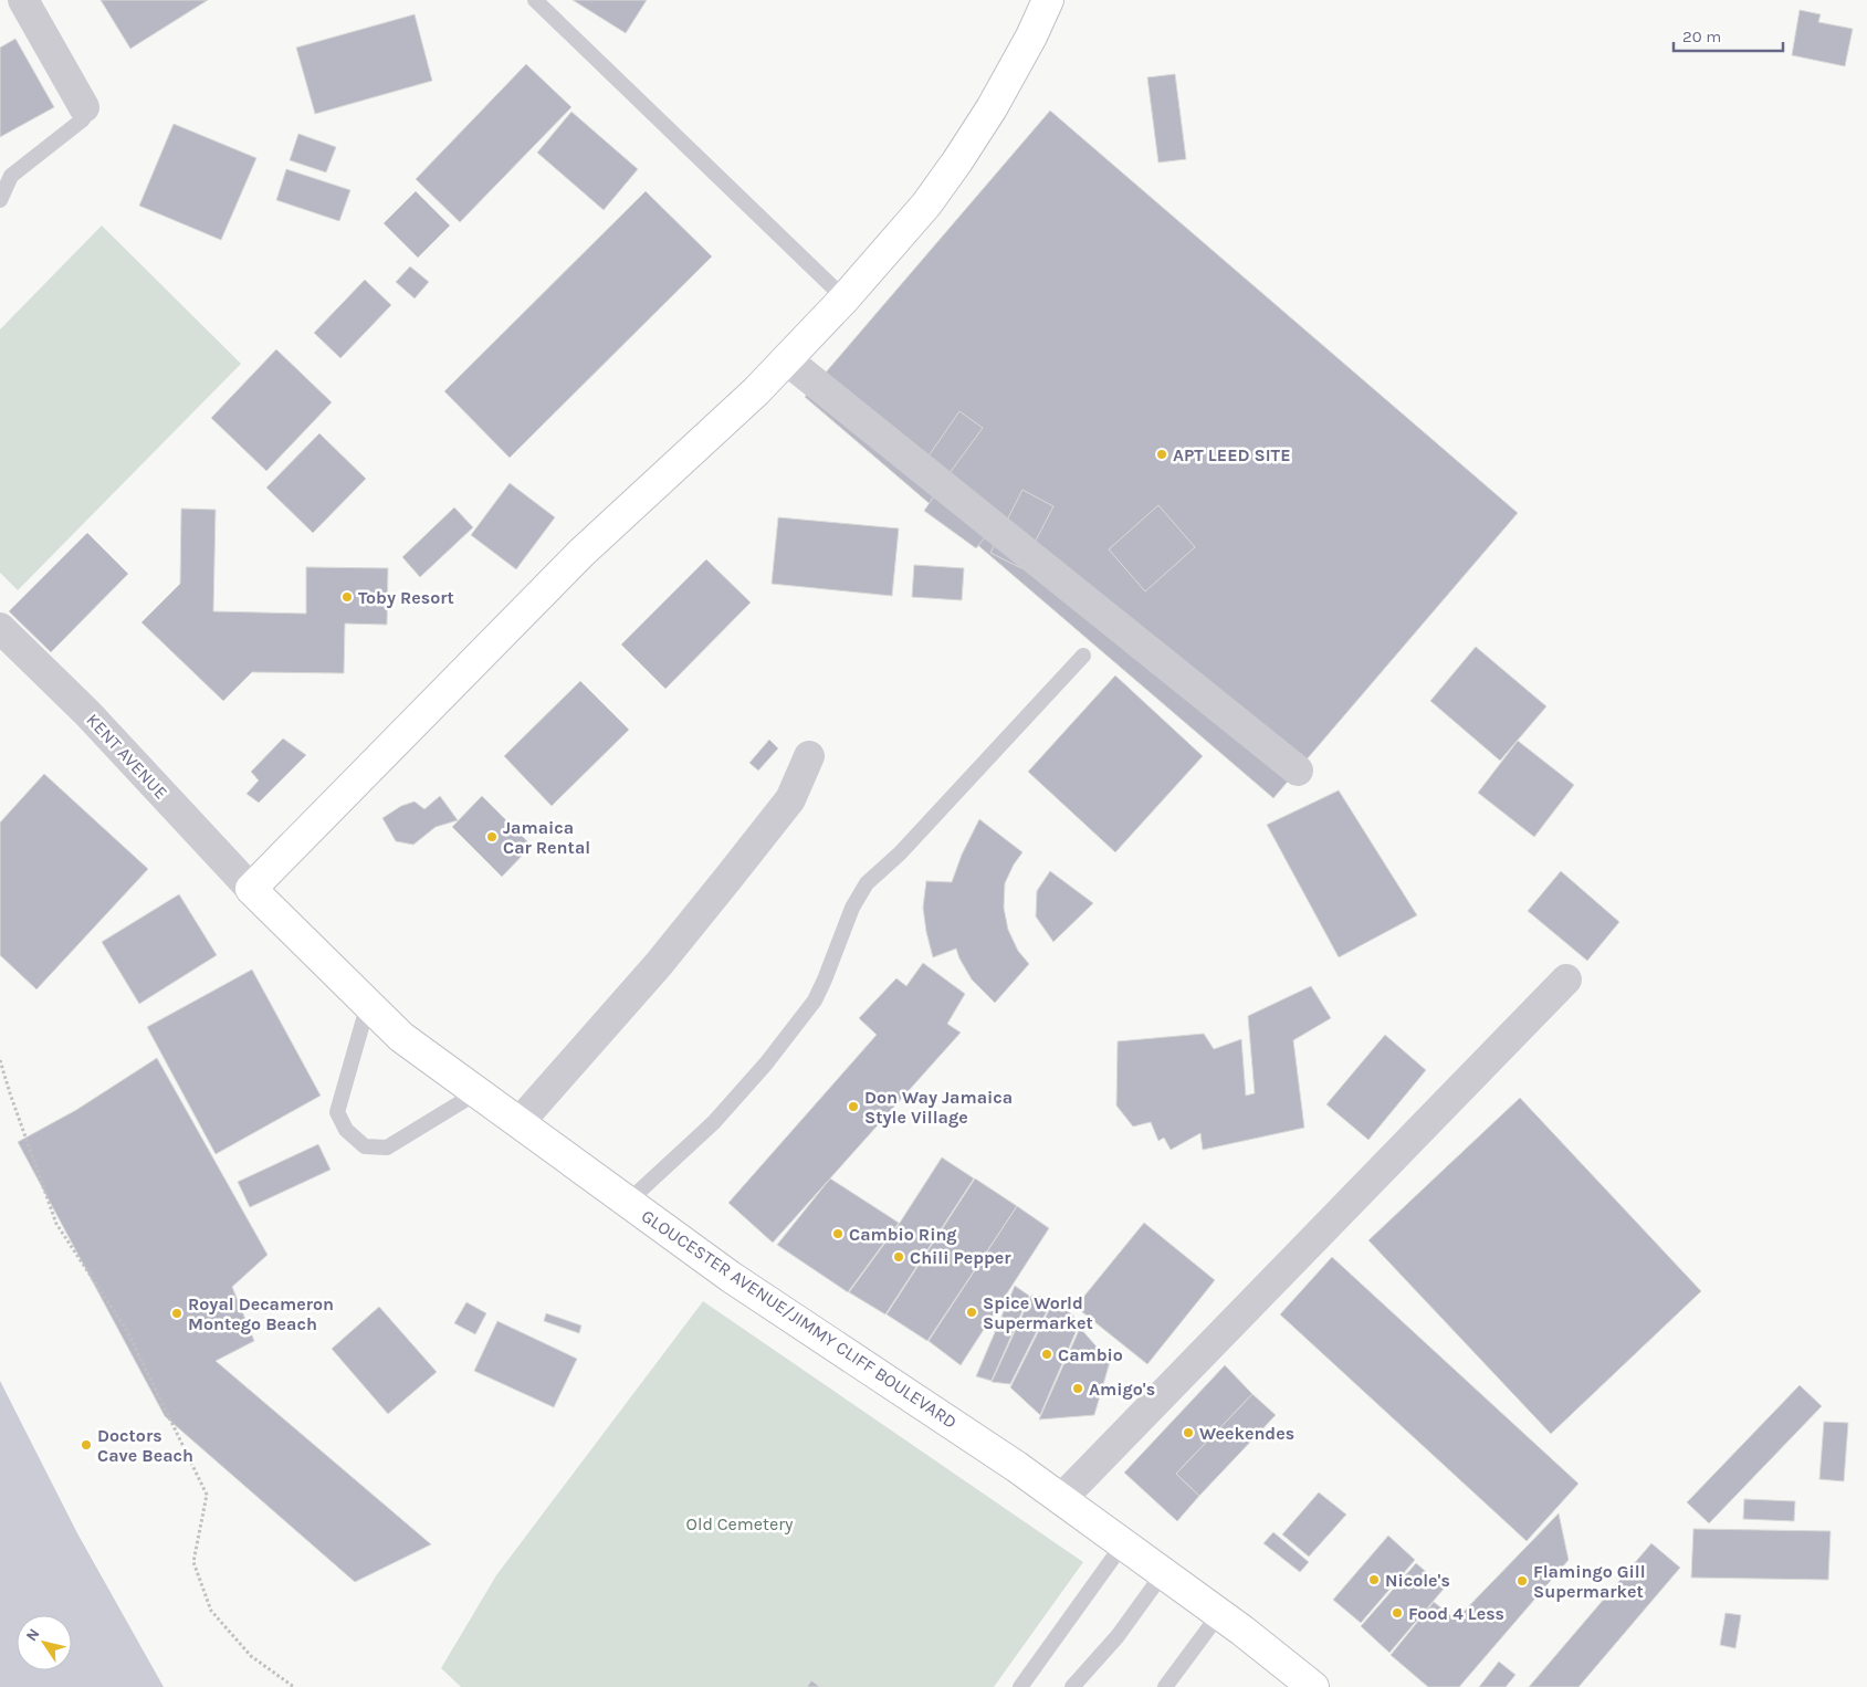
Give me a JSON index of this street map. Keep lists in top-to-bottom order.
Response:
{
  "streets": {
    "main road": ["GLOUCESTER AVENUE/JIMMY CLIFF BOULEVARD"],
    "street": ["KENT AVENUE"]
  },
  "crossings": [
    ["KENT AVENUE", "GLOUCESTER AVENUE/JIMMY CLIFF BOULEVARD"]
  ],
  "parks": ["Old Cemetery"],
  "places": [
    "APT LEED SITE",
    "Toby Resort",
    "Jamaica Car Rental",
    "Don Way Jamaica Style Village",
    "Cambio Ring",
    "Chili Pepper",
    "Spice World Supermarket",
    "Royal Decameron Montego Beach",
    "Cambio",
    "Amigo's",
    "Weekendes",
    "Doctors Cave Beach",
    "Nicole's",
    "Flamingo Gill Supermarket",
    "Food 4 Less"
  ],
  "scale_bar": "20 m",
  "north": "top left"
}
